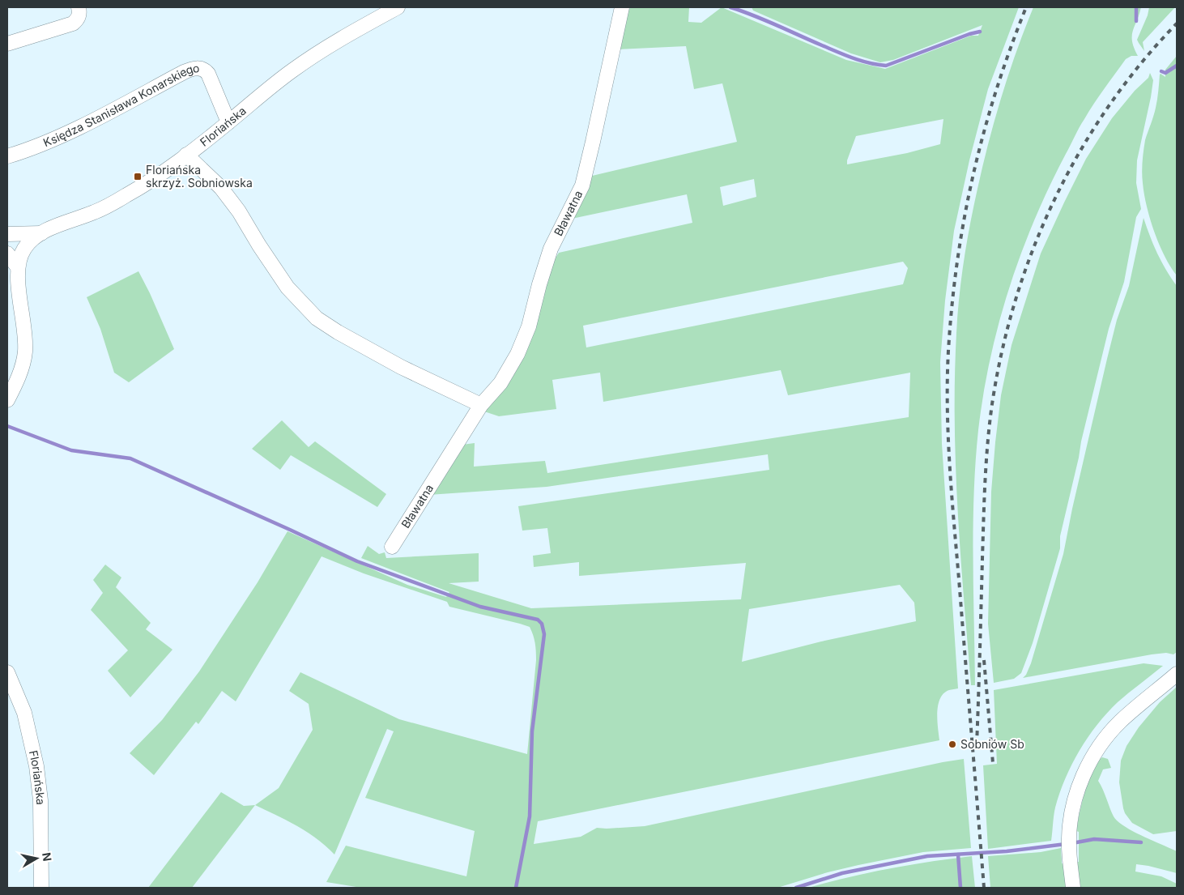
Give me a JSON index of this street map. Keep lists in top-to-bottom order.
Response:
{
  "streets": {
    "street": ["Księdza Stanisława Konarskiego", "Floriańska", "Bławatna"]
  },
  "crossings": [
    ["Księdza Stanisława Konarskiego", "Floriańska"]
  ],
  "places": {
    "transit": ["Floriańska skrzyż. Sobniowska"],
    "other": ["Sobniów Sb"]
  },
  "north": "right"
}
